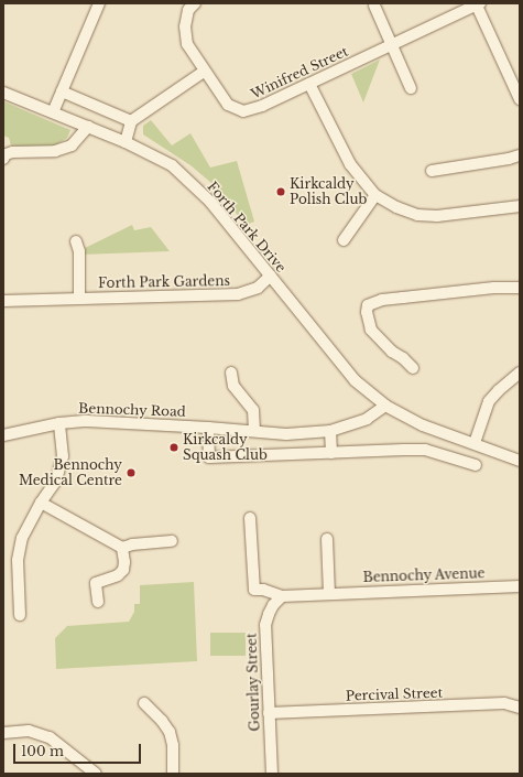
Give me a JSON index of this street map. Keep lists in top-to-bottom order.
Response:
{
  "streets": {
    "street": [
      "Winifred Street",
      "Forth Park Drive",
      "Forth Park Gardens",
      "Bennochy Road",
      "Bennochy Avenue",
      "Gourlay Street",
      "Percival Street"
    ]
  },
  "crossings": [
    ["Forth Park Drive", "Forth Park Gardens"],
    ["Forth Park Drive", "Bennochy Road"],
    ["Bennochy Avenue", "Gourlay Street"],
    ["Gourlay Street", "Percival Street"]
  ],
  "places": ["Kirkcaldy Polish Club", "Kirkcaldy Squash Club", "Bennochy Medical Centre"],
  "scale_bar": "100 m"
}
